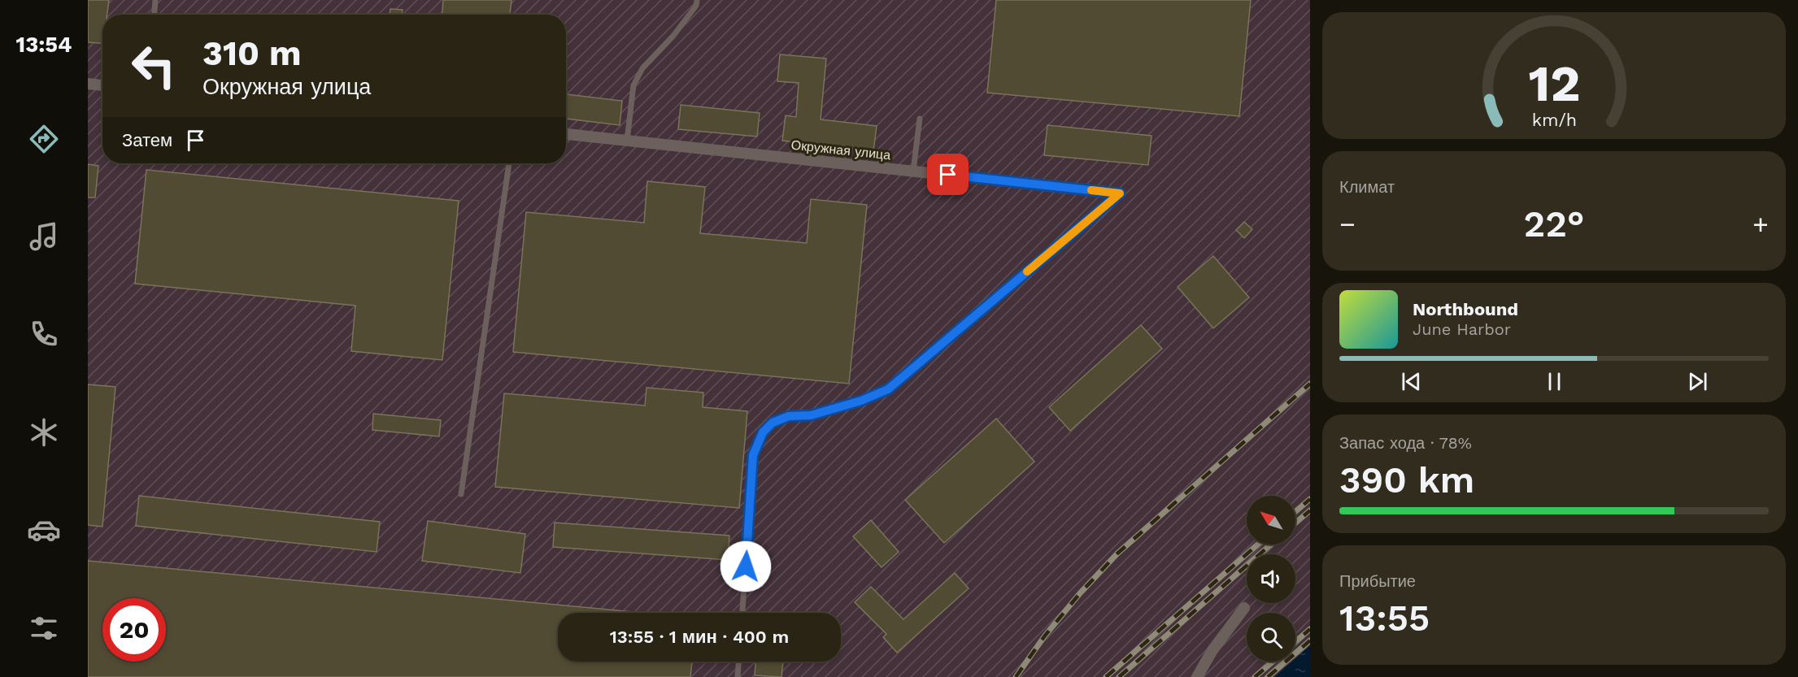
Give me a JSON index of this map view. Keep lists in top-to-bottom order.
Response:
{
  "streets": {
    "street": ["Окружная улица"]
  },
  "north": "top left",
  "page": {
    "tabs": "13:54",
    "turn": ["310 m", "Окружная улица"],
    "then": "Затем",
    "tile": [
      "Климат",
      ["Запас хода · 78%", "390 km"],
      ["Прибытие", "13:55"]
    ],
    "heat": ["−", "22°", "+"],
    "song": ["Northbound", "June Harbor"],
    "limit": "20",
    "trip": "13:55 · 1 мин · 400 m",
    "gauge": ["12", "km/h"]
  }
}
